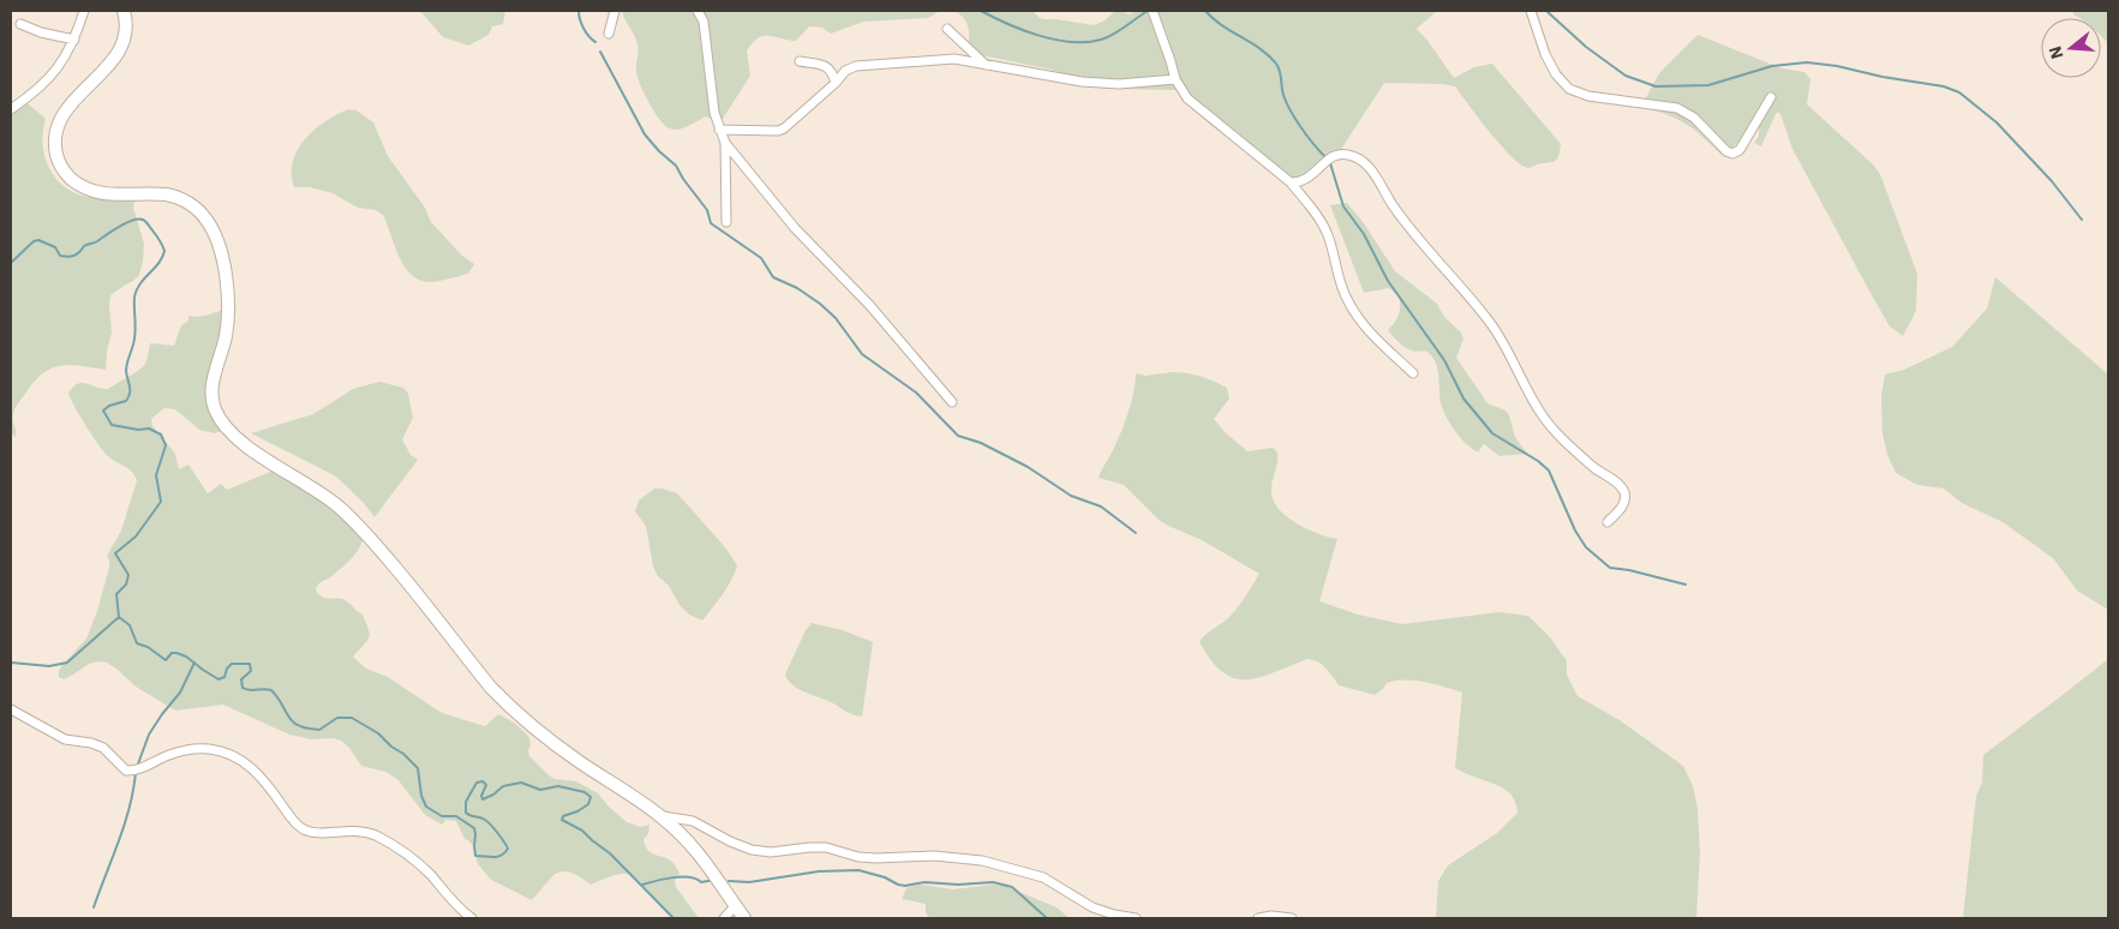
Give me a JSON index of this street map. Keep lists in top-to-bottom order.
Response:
{
  "north": "left"
}
